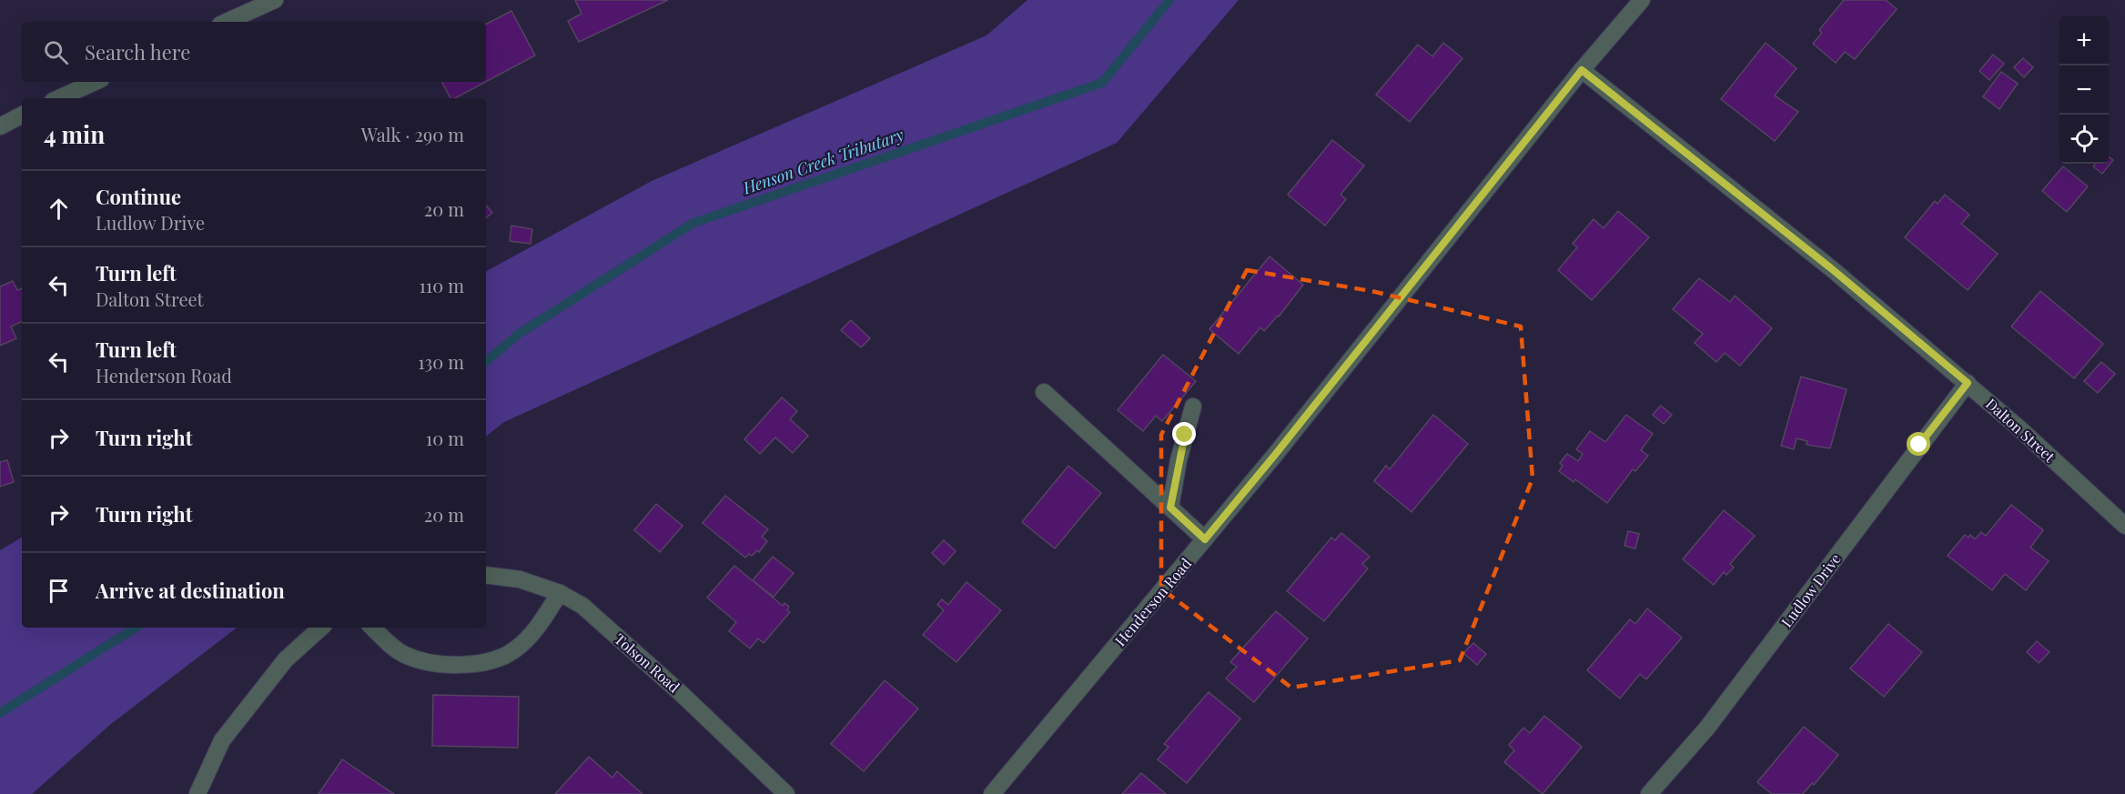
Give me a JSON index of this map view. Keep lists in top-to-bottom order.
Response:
{
  "streets": {
    "street": [
      "Dalton Street",
      "Ludlow Drive",
      "Henderson Road",
      "Tolson Road"
    ]
  },
  "crossings": [
    ["Dalton Street", "Ludlow Drive"],
    ["Dalton Street", "Henderson Road"]
  ],
  "water": ["Henson Creek Tributary"],
  "page": {
    "map_buttons": ["+", "−"],
    "search": "Search here",
    "heading": ["4 min", "Walk · 290 m"],
    "list": [
      ["Continue", "Ludlow Drive", "20 m"],
      ["Turn left", "Dalton Street", "110 m"],
      ["Turn left", "Henderson Road", "130 m"],
      ["Turn right", "10 m"],
      ["Turn right", "20 m"],
      "Arrive at destination"
    ]
  }
}
